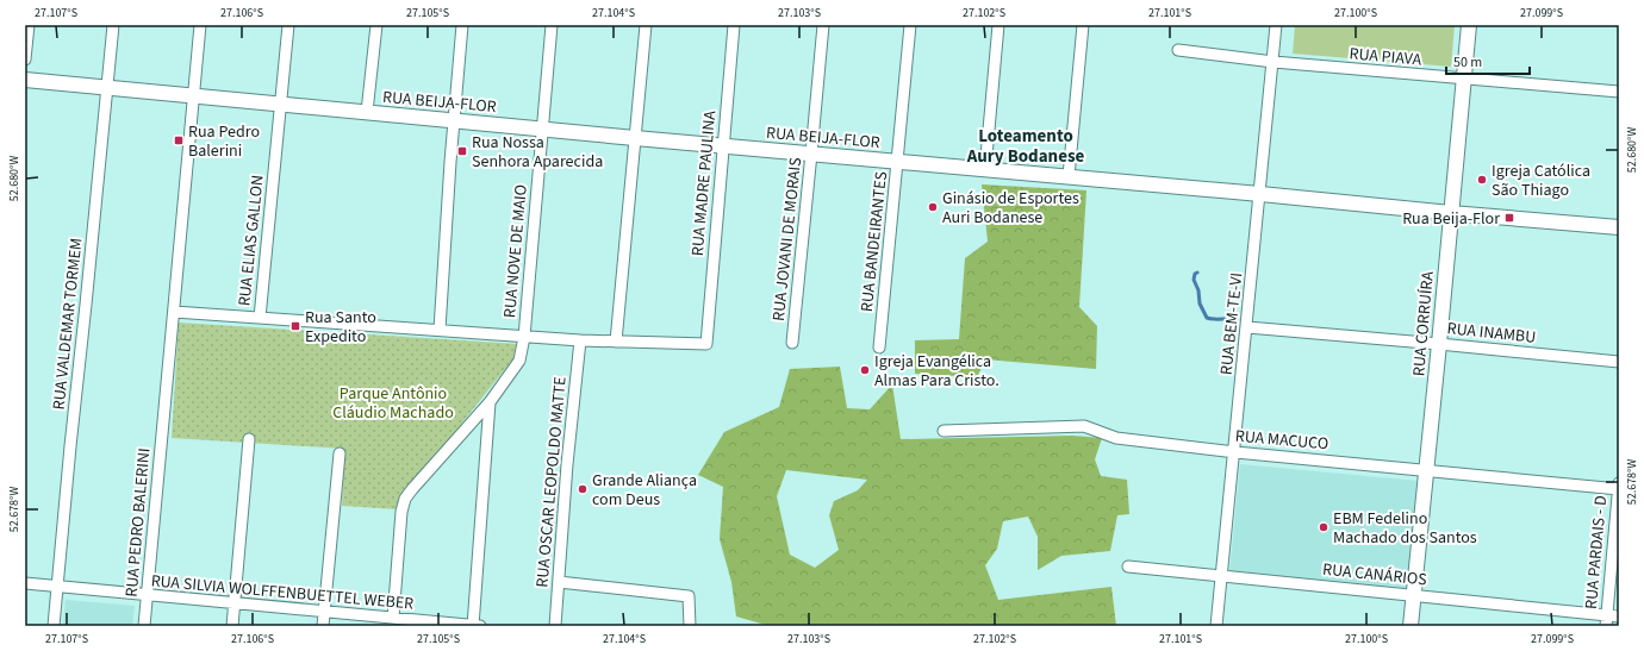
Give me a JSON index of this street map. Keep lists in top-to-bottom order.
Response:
{
  "streets": {
    "street": [
      "RUA PIAVA",
      "RUA BEIJA-FLOR",
      "RUA MADRE PAULINA",
      "RUA JOVANI DE MORAIS",
      "RUA ELIAS GALLON",
      "RUA BANDEIRANTES",
      "RUA NOVE DE MAIO",
      "RUA VALDEMAR TORMEM",
      "RUA BEM-TE-VI",
      "RUA CORRUÍRA",
      "RUA INAMBU",
      "RUA MACUCO",
      "RUA OSCAR LEOPOLDO MATTE",
      "RUA PEDRO BALERINI",
      "RUA PARDAIS - D",
      "RUA CANÁRIOS",
      "RUA SILVIA WOLFFENBUETTEL WEBER"
    ]
  },
  "crossings": [
    ["RUA PIAVA", "RUA BEM-TE-VI"],
    ["RUA PIAVA", "RUA CORRUÍRA"],
    ["RUA BEIJA-FLOR", "RUA MADRE PAULINA"],
    ["RUA BEIJA-FLOR", "RUA JOVANI DE MORAIS"],
    ["RUA BEIJA-FLOR", "RUA ELIAS GALLON"],
    ["RUA BEIJA-FLOR", "RUA BANDEIRANTES"],
    ["RUA BEIJA-FLOR", "RUA NOVE DE MAIO"],
    ["RUA BEIJA-FLOR", "RUA VALDEMAR TORMEM"],
    ["RUA BEIJA-FLOR", "RUA BEM-TE-VI"],
    ["RUA BEIJA-FLOR", "RUA CORRUÍRA"],
    ["RUA BEIJA-FLOR", "RUA PEDRO BALERINI"],
    ["RUA NOVE DE MAIO", "RUA SILVIA WOLFFENBUETTEL WEBER"],
    ["RUA VALDEMAR TORMEM", "RUA SILVIA WOLFFENBUETTEL WEBER"],
    ["RUA BEM-TE-VI", "RUA INAMBU"],
    ["RUA BEM-TE-VI", "RUA MACUCO"],
    ["RUA BEM-TE-VI", "RUA CANÁRIOS"],
    ["RUA CORRUÍRA", "RUA INAMBU"],
    ["RUA CORRUÍRA", "RUA MACUCO"],
    ["RUA CORRUÍRA", "RUA CANÁRIOS"],
    ["RUA MACUCO", "RUA PARDAIS - D"],
    ["RUA PEDRO BALERINI", "RUA SILVIA WOLFFENBUETTEL WEBER"],
    ["RUA PARDAIS - D", "RUA CANÁRIOS"]
  ],
  "districts": ["Loteamento Aury Bodanese"],
  "parks": ["Parque Antônio Cláudio Machado"],
  "places": {
    "transit": [
      "Rua Pedro Balerini",
      "Rua Nossa Senhora Aparecida",
      "Rua Beija-Flor",
      "Rua Santo Expedito"
    ],
    "other": [
      "Igreja Católica São Thiago",
      "Ginásio de Esportes Auri Bodanese",
      "Igreja Evangélica Almas Para Cristo.",
      "Grande Aliança com Deus",
      "EBM Fedelino Machado dos Santos"
    ]
  },
  "scale_bar": "50 m",
  "coordinates": [
    "27.107°S",
    "27.106°S",
    "27.105°S",
    "27.104°S",
    "27.103°S",
    "27.102°S",
    "27.101°S",
    "27.100°S",
    "27.099°S",
    "52.680°W",
    "52.678°W"
  ]
}
